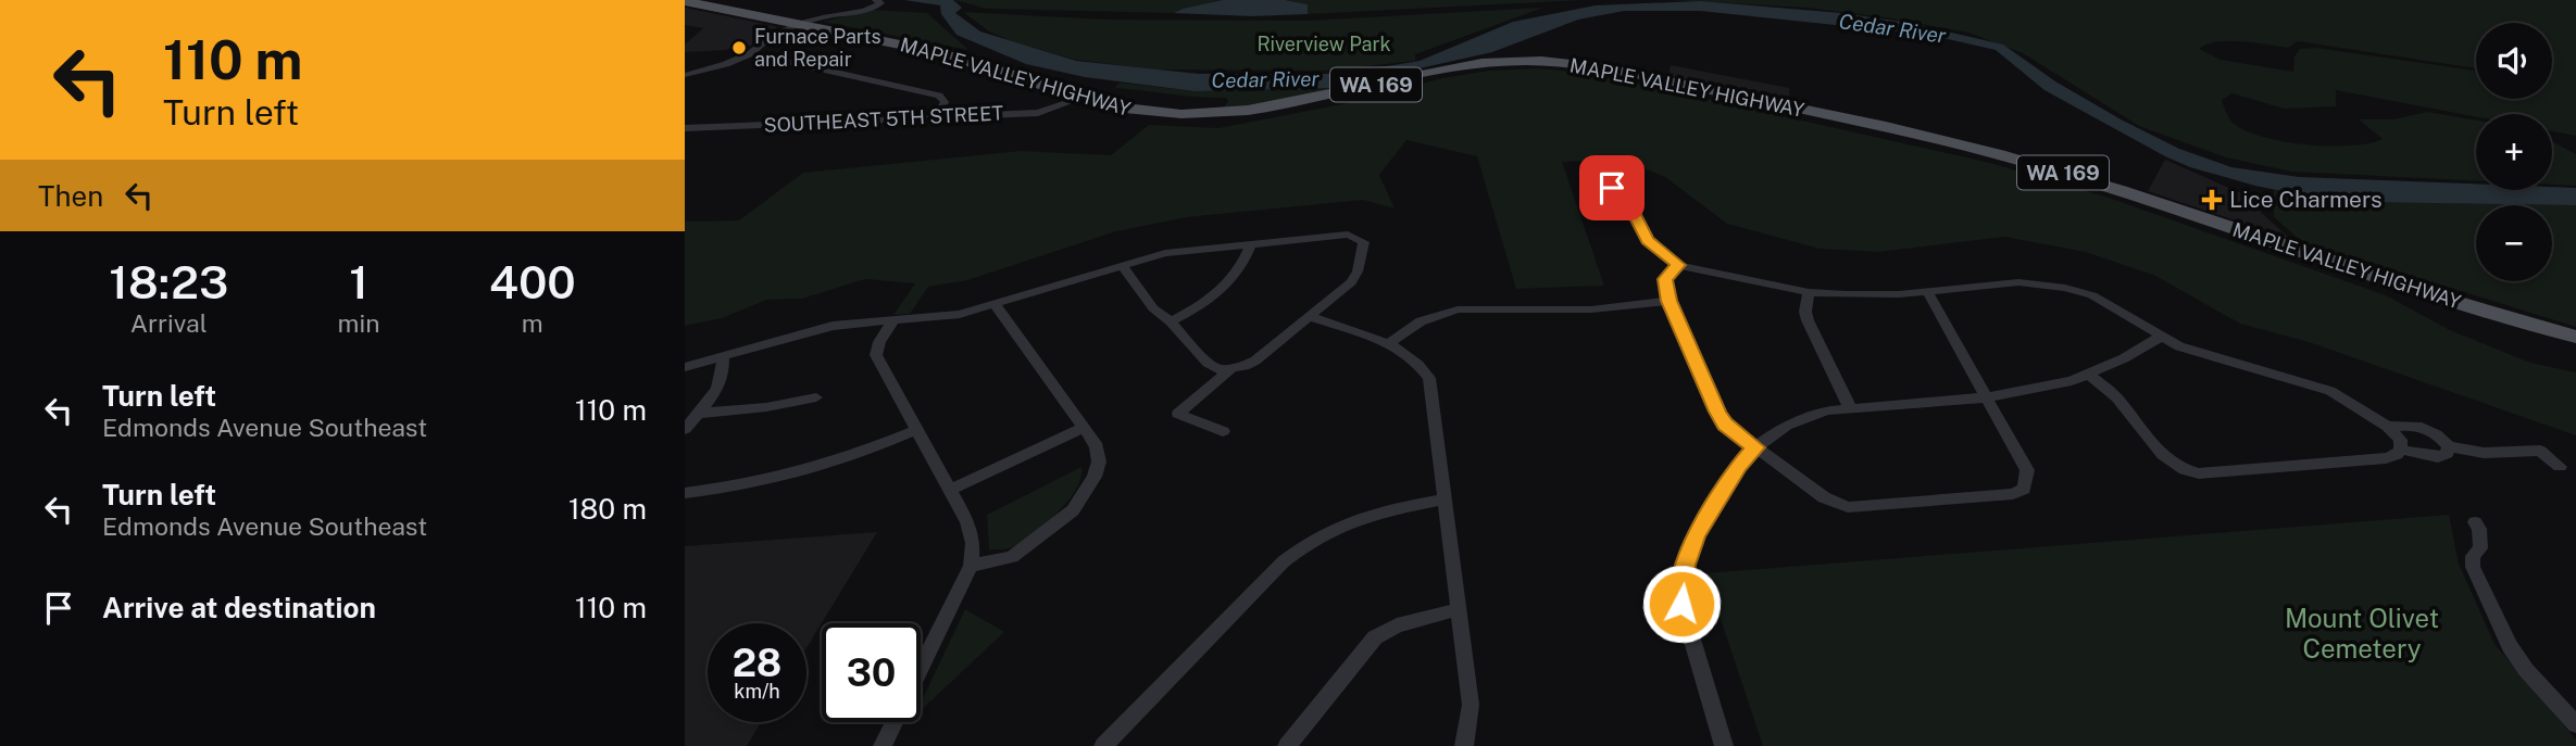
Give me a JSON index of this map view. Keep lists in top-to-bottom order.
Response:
{
  "streets": {
    "main road": ["MAPLE VALLEY HIGHWAY", "WA 169"],
    "street": ["SOUTHEAST 5TH STREET"]
  },
  "crossings": [
    ["MAPLE VALLEY HIGHWAY", "SOUTHEAST 5TH STREET"]
  ],
  "water": ["Cedar River"],
  "parks": ["Riverview Park", "Mount Olivet Cemetery"],
  "places": {
    "other": ["Furnace Parts and Repair"],
    "health": ["Lice Charmers"]
  },
  "page": {
    "turn": ["110 m", "Turn left"],
    "map_buttons": ["+", "−"],
    "then": "Then",
    "eta": [
      "18:23",
      "Arrival",
      "1",
      "min",
      "400",
      "m"
    ],
    "list": [
      {
        "name": "Turn left",
        "note": "Edmonds Avenue Southeast",
        "value": "110 m"
      },
      {
        "name": "Turn left",
        "note": "Edmonds Avenue Southeast",
        "value": "180 m"
      },
      {
        "name": "Arrive at destination",
        "value": "110 m"
      }
    ],
    "speed": "28 km/h",
    "limit": "30"
  }
}
